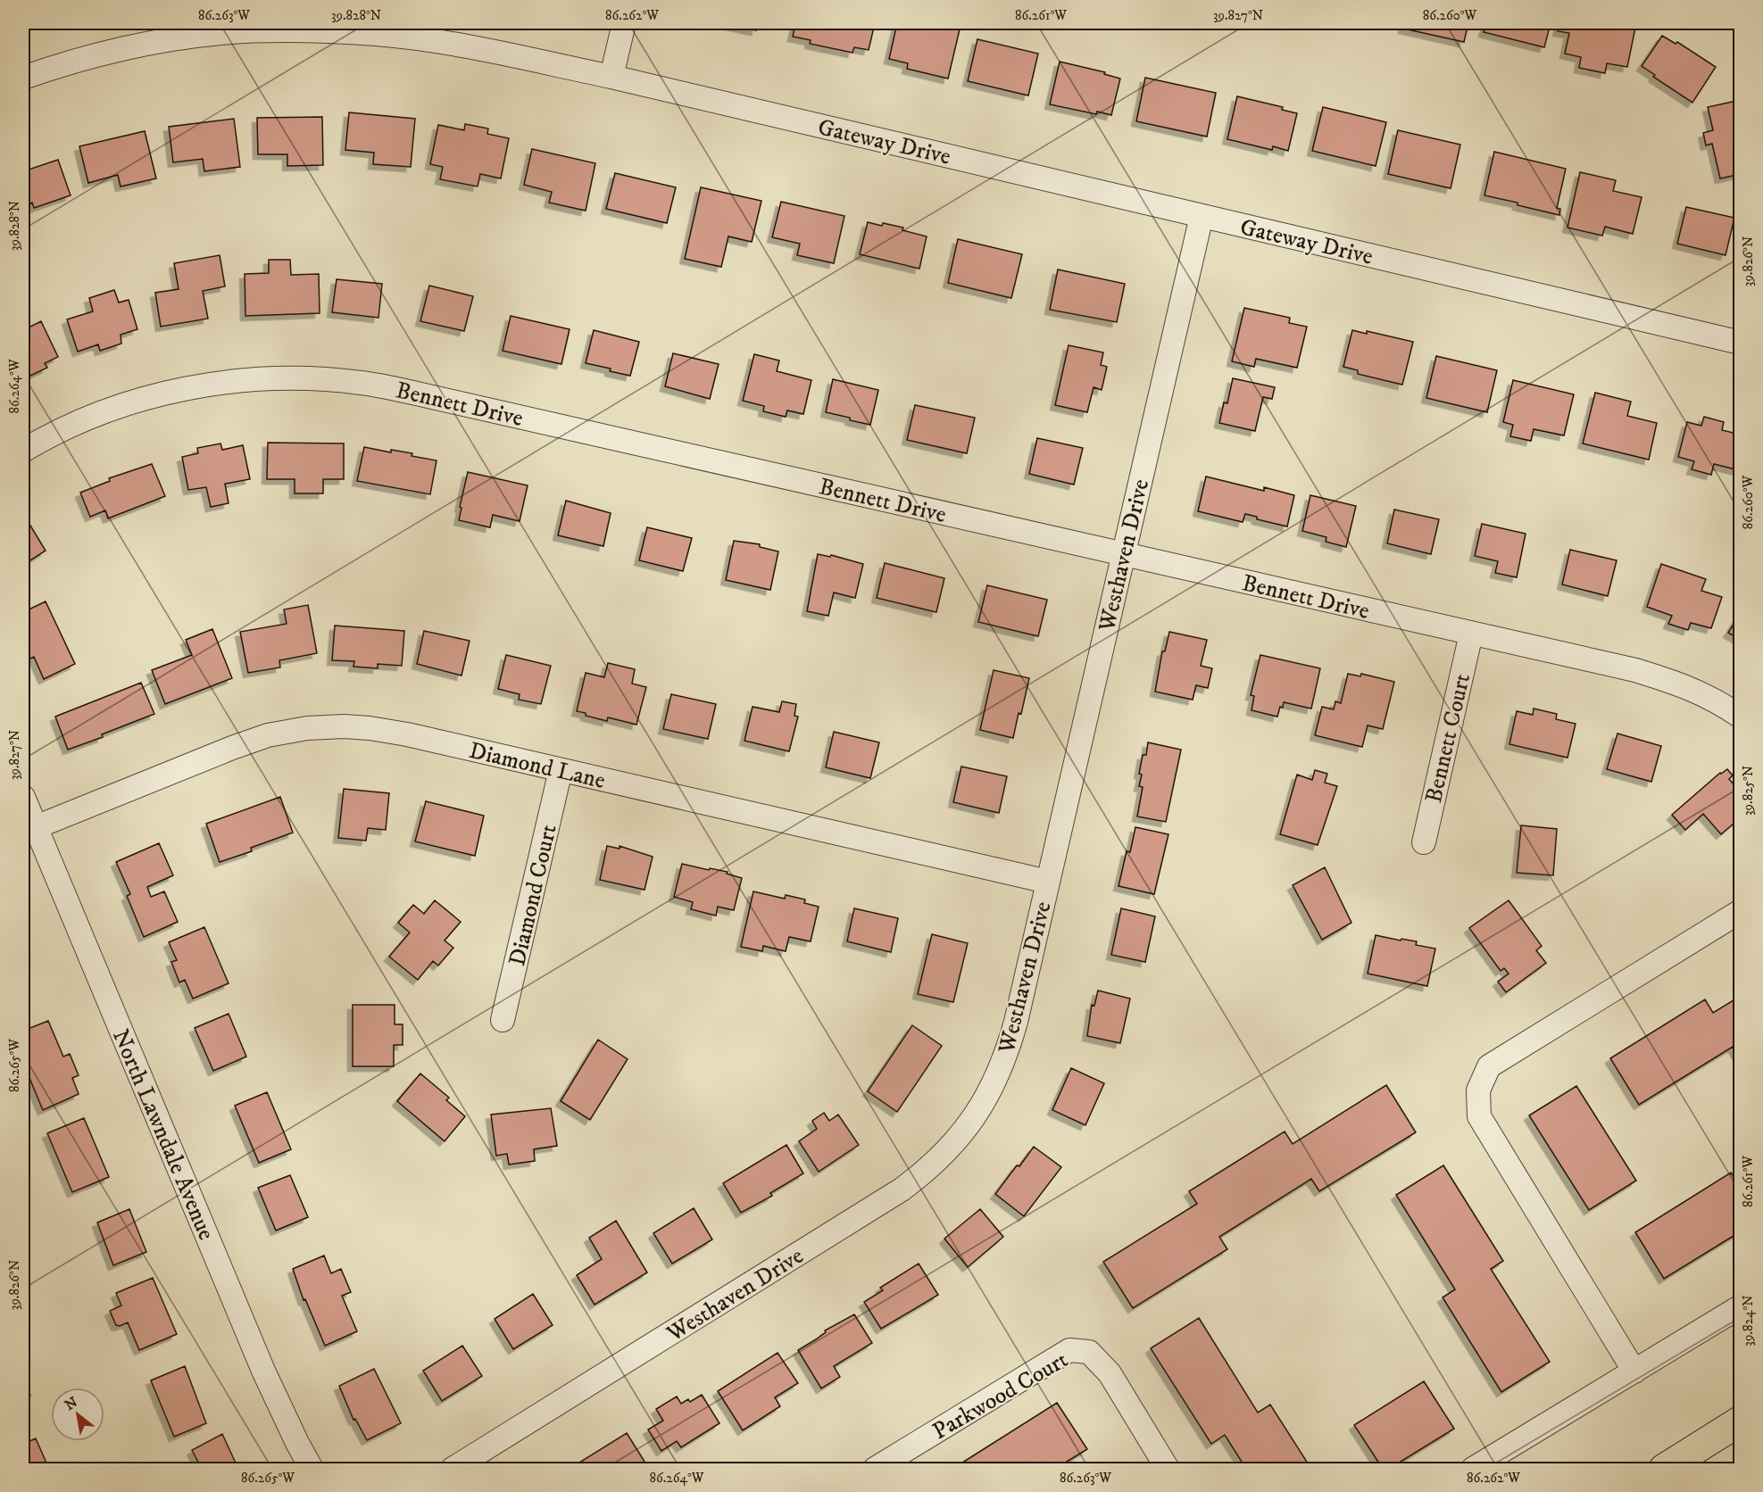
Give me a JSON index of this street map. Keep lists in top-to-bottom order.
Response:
{
  "streets": {
    "street": [
      "Gateway Drive",
      "Bennett Drive",
      "Westhaven Drive",
      "Bennett Court",
      "Diamond Lane",
      "Diamond Court",
      "North Lawndale Avenue",
      "Parkwood Court"
    ]
  },
  "crossings": [
    ["Gateway Drive", "Westhaven Drive"],
    ["Bennett Drive", "Westhaven Drive"],
    ["Bennett Drive", "Bennett Court"],
    ["Westhaven Drive", "Diamond Lane"],
    ["Diamond Lane", "Diamond Court"],
    ["Diamond Lane", "North Lawndale Avenue"]
  ],
  "north": "top left",
  "coordinates": [
    "86.263°W",
    "39.828°N",
    "86.262°W",
    "86.261°W",
    "39.827°N",
    "86.260°W",
    "39.826°N",
    "86.264°W",
    "39.825°N",
    "86.265°W",
    "39.824°N"
  ]
}
